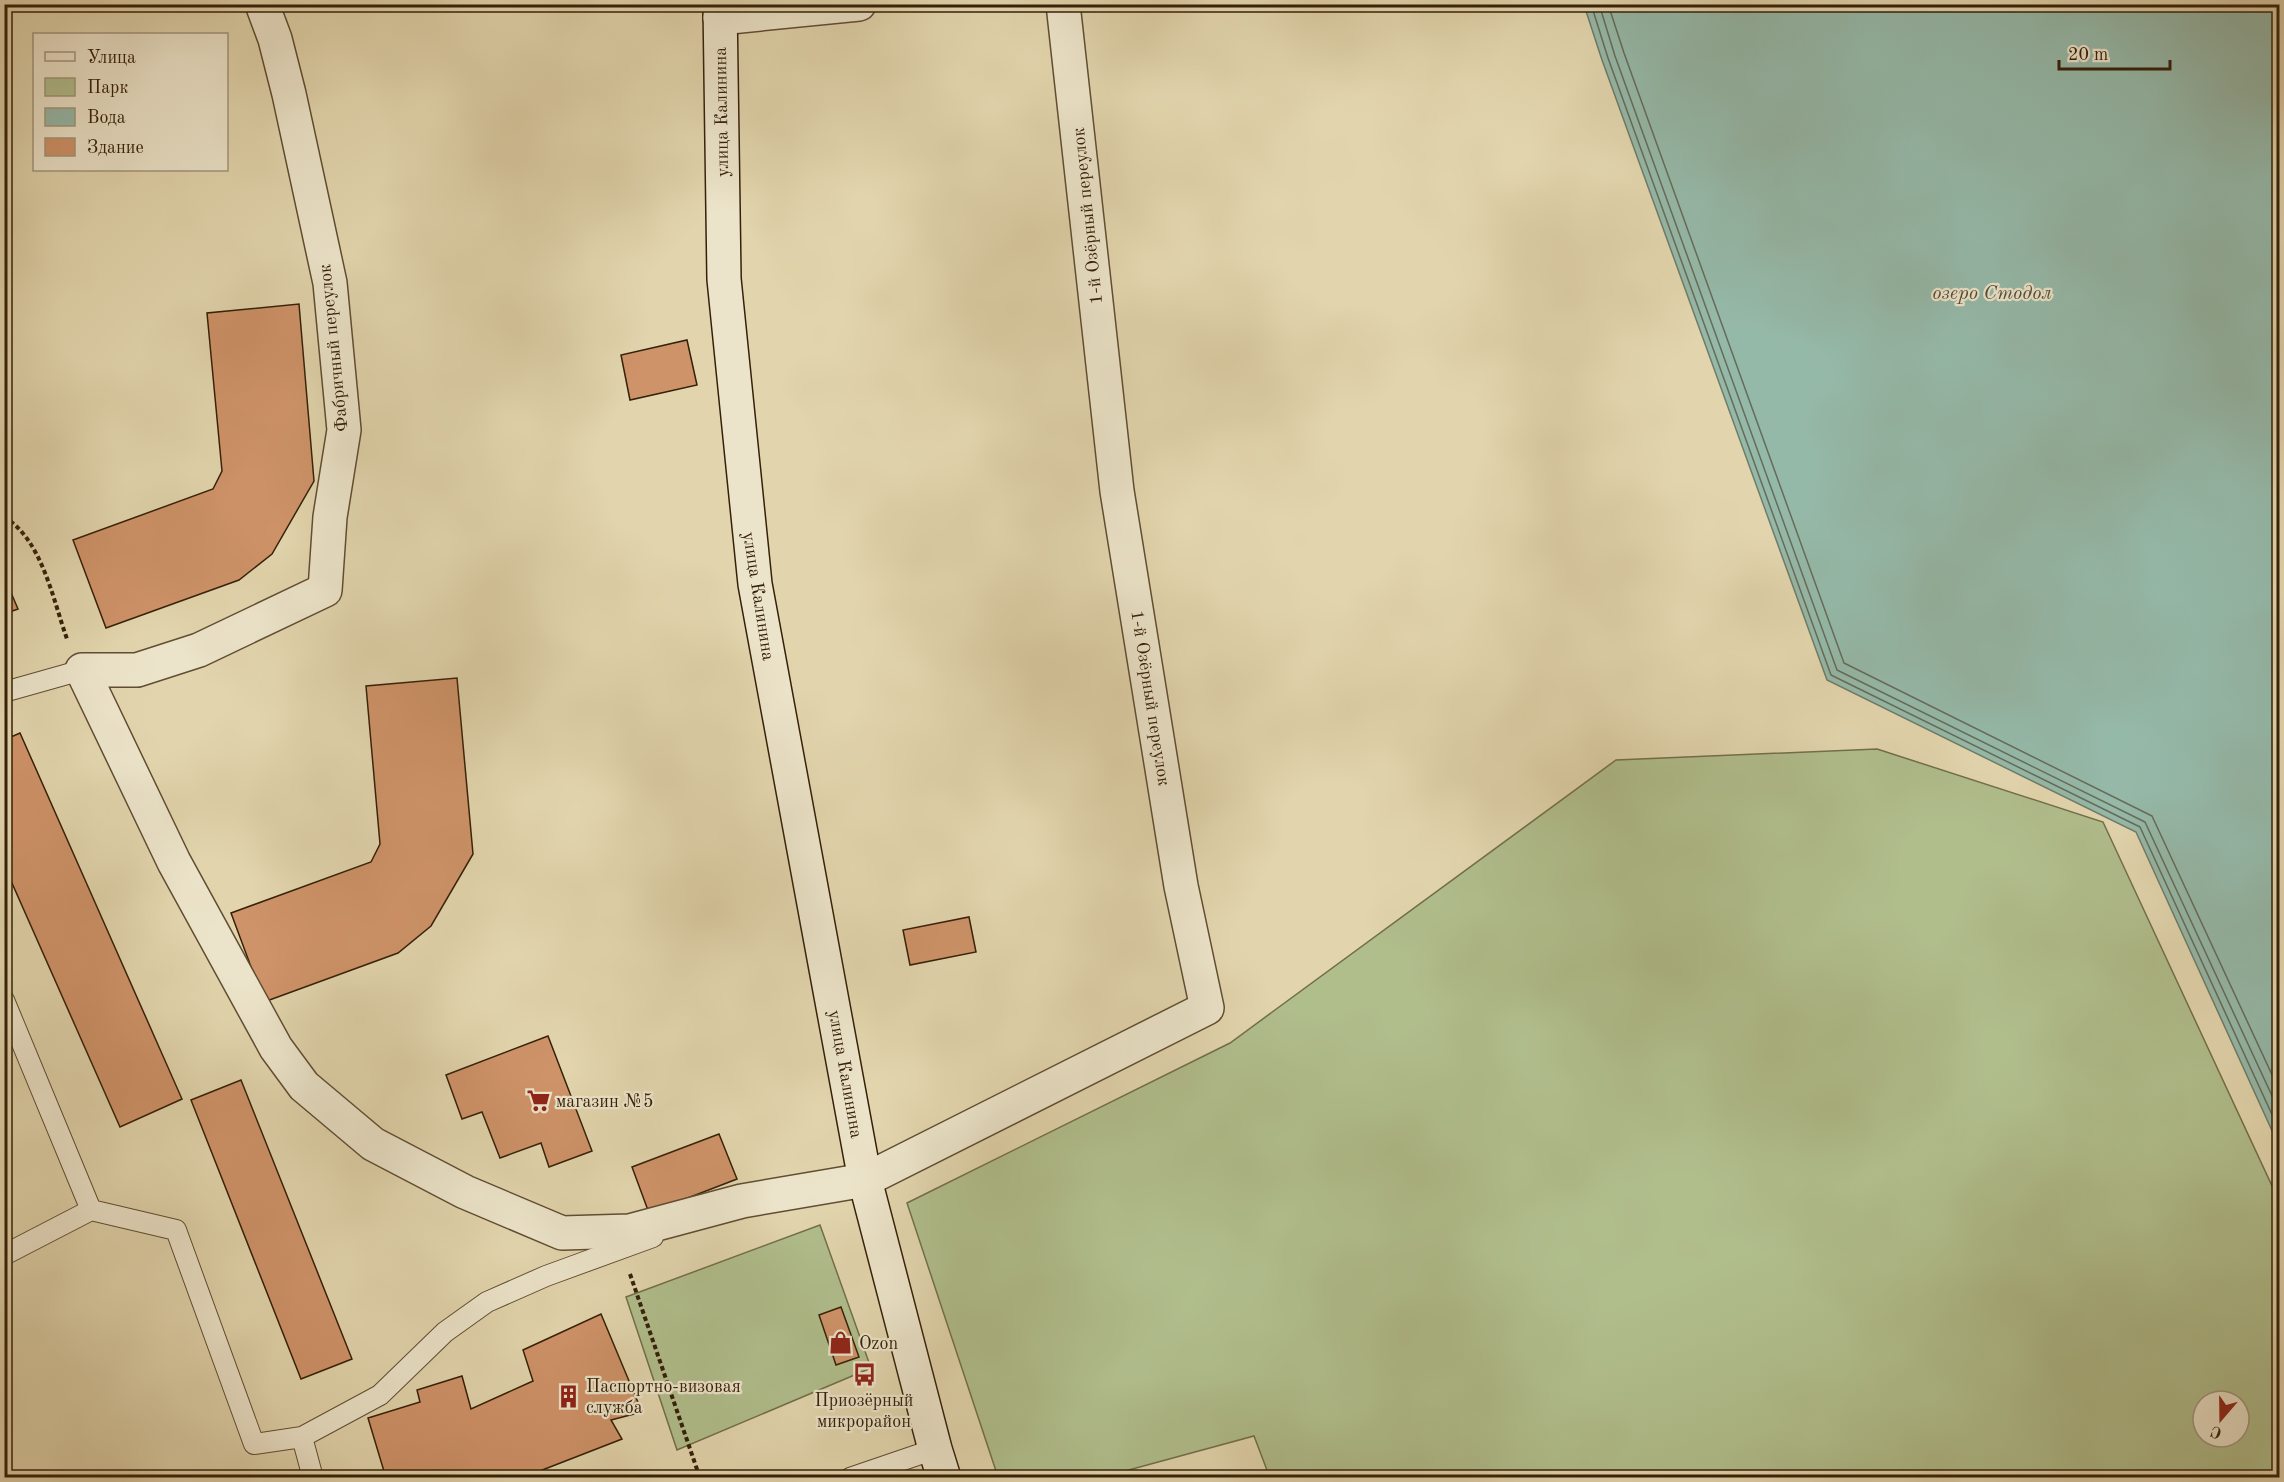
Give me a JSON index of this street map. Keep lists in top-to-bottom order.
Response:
{
  "streets": {
    "street": ["улица Калинина", "1-й Озёрный переулок", "Фабричный переулок"]
  },
  "crossings": [
    ["улица Калинина", "1-й Озёрный переулок"]
  ],
  "water": ["озеро Стодол"],
  "places": {
    "supermarket": ["магазин №5"],
    "shop": ["Ozon"],
    "bus stop": ["Приозёрный микрорайон"],
    "building": ["Паспортно-визовая служба"]
  },
  "legend": [
    "Улица",
    "Парк",
    "Вода",
    "Здание"
  ],
  "scale_bar": "20 m",
  "north": "bottom"
}
